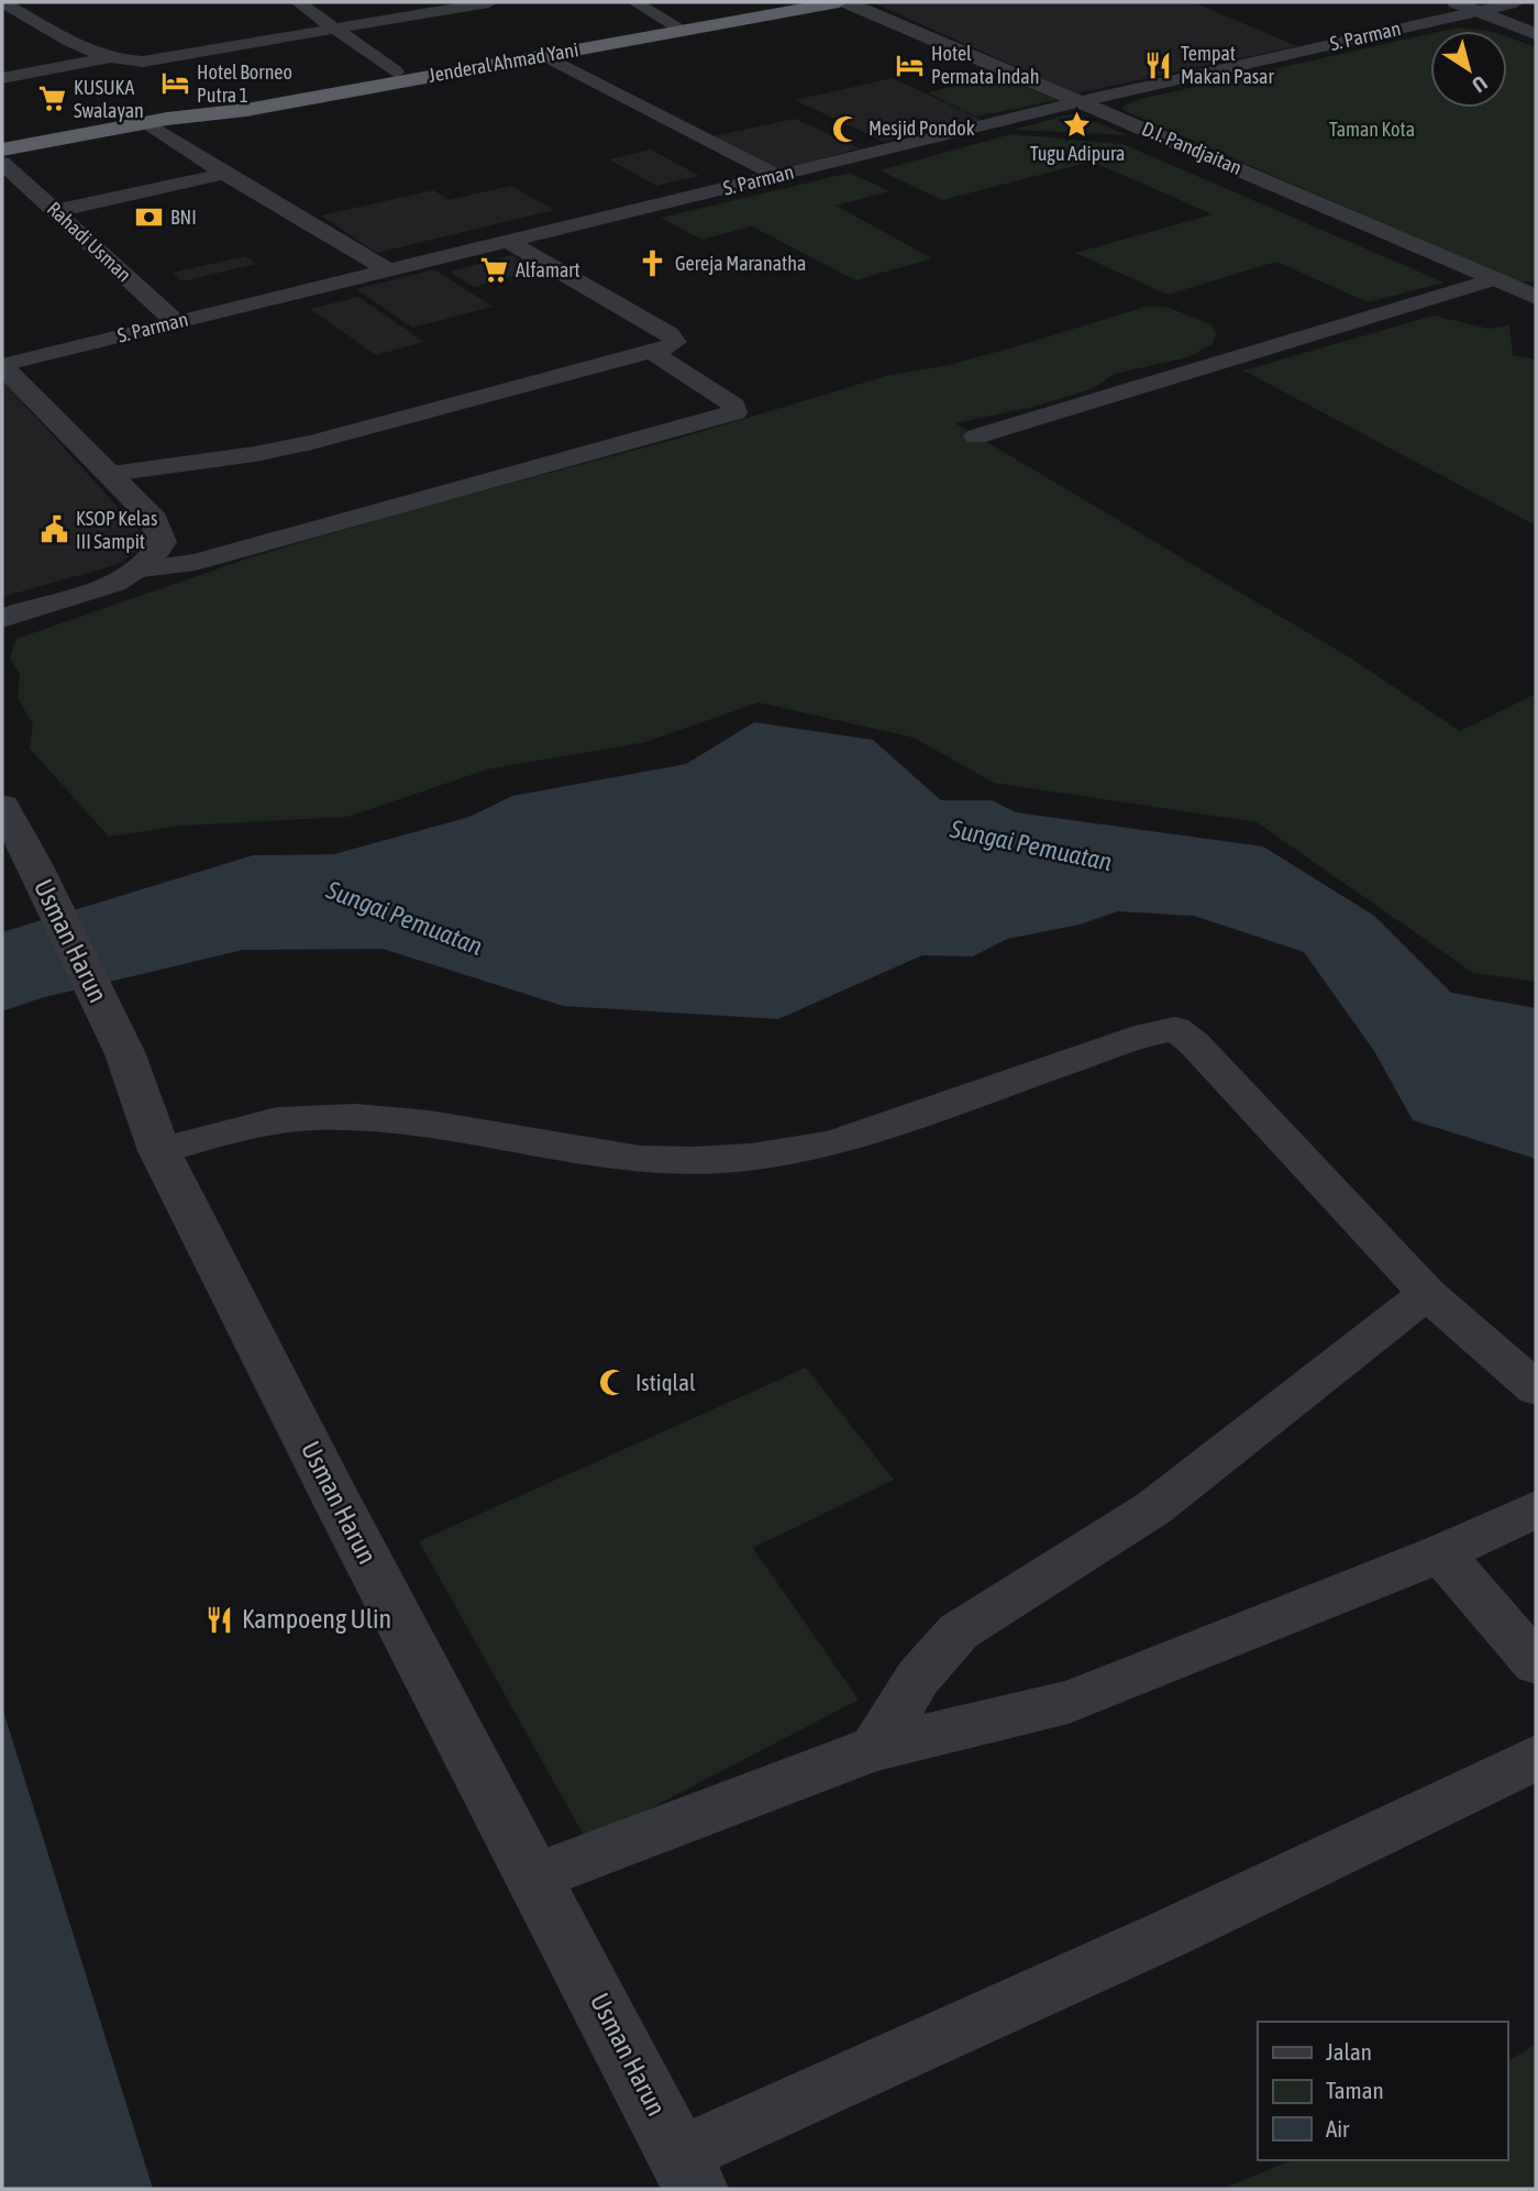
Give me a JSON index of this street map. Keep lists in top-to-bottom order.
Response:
{
  "streets": {
    "highway": ["Jenderal Ahmad Yani"],
    "street": [
      "S. Parman",
      "D.I. Pandjaitan",
      "Rahadi Usman",
      "Usman Harun"
    ]
  },
  "crossings": [
    ["S. Parman", "D.I. Pandjaitan"],
    ["S. Parman", "Rahadi Usman"]
  ],
  "water": ["Sungai Pemuatan"],
  "parks": ["Taman Kota"],
  "places": {
    "hotel": ["Hotel Permata Indah", "Hotel Borneo Putra 1"],
    "restaurant": ["Tempat Makan Pasar", "Kampoeng Ulin"],
    "supermarket": ["KUSUKA Swalayan", "Alfamart"],
    "place": ["Tugu Adipura"],
    "mosque": ["Mesjid Pondok", "Istiqlal"],
    "bank": ["BNI"],
    "church": ["Gereja Maranatha"],
    "public building": ["KSOP Kelas III Sampit"]
  },
  "legend": ["Jalan", "Taman", "Air"],
  "north": "bottom right"
}
